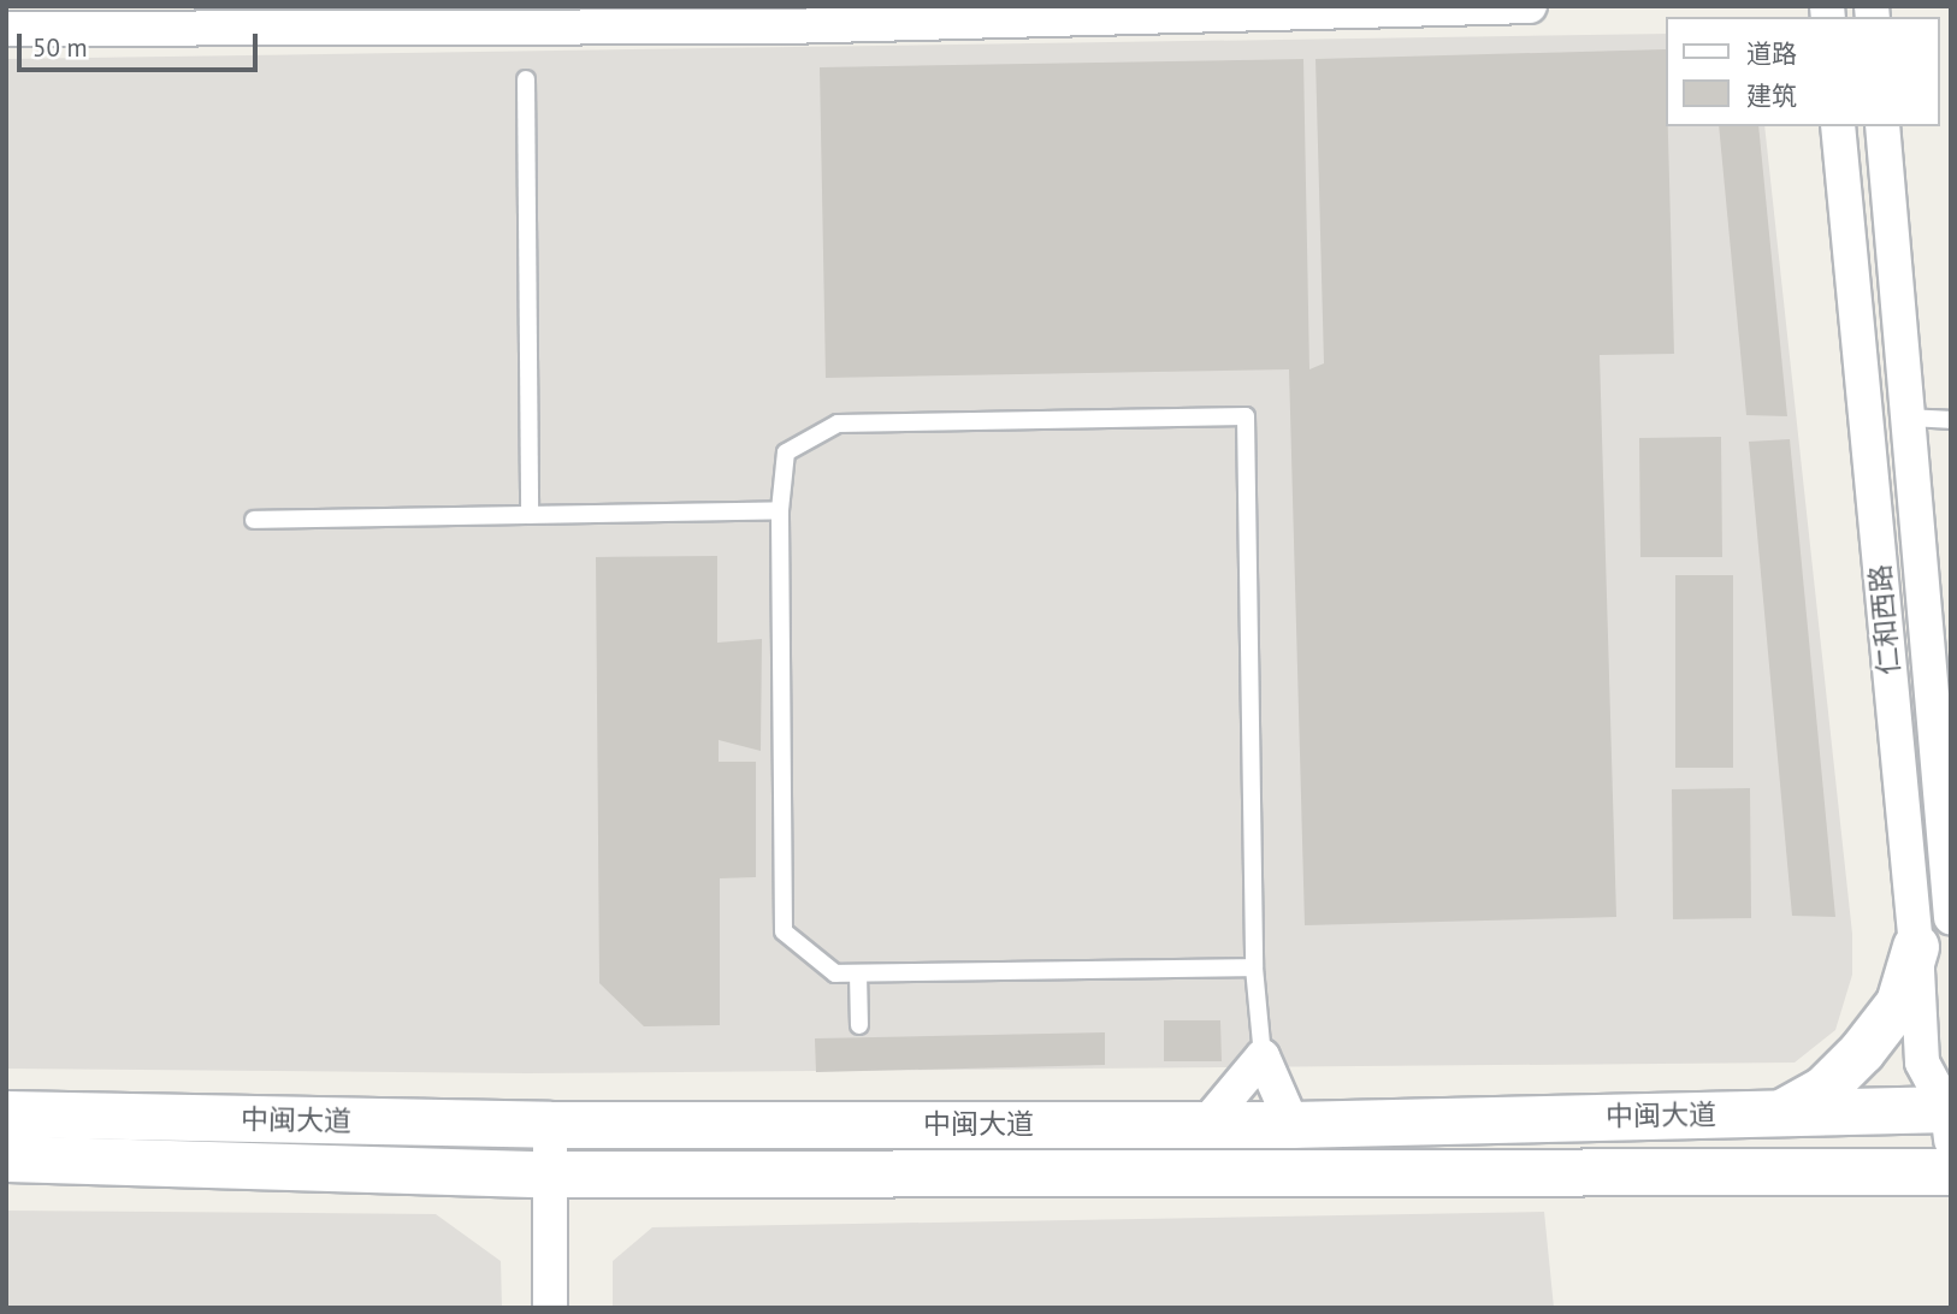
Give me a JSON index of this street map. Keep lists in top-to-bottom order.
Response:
{
  "streets": {
    "main road": ["中闽大道"],
    "street": ["仁和西路"]
  },
  "crossings": [
    ["仁和西路", "中闽大道"]
  ],
  "legend": ["道路", "建筑"],
  "scale_bar": "50 m"
}
